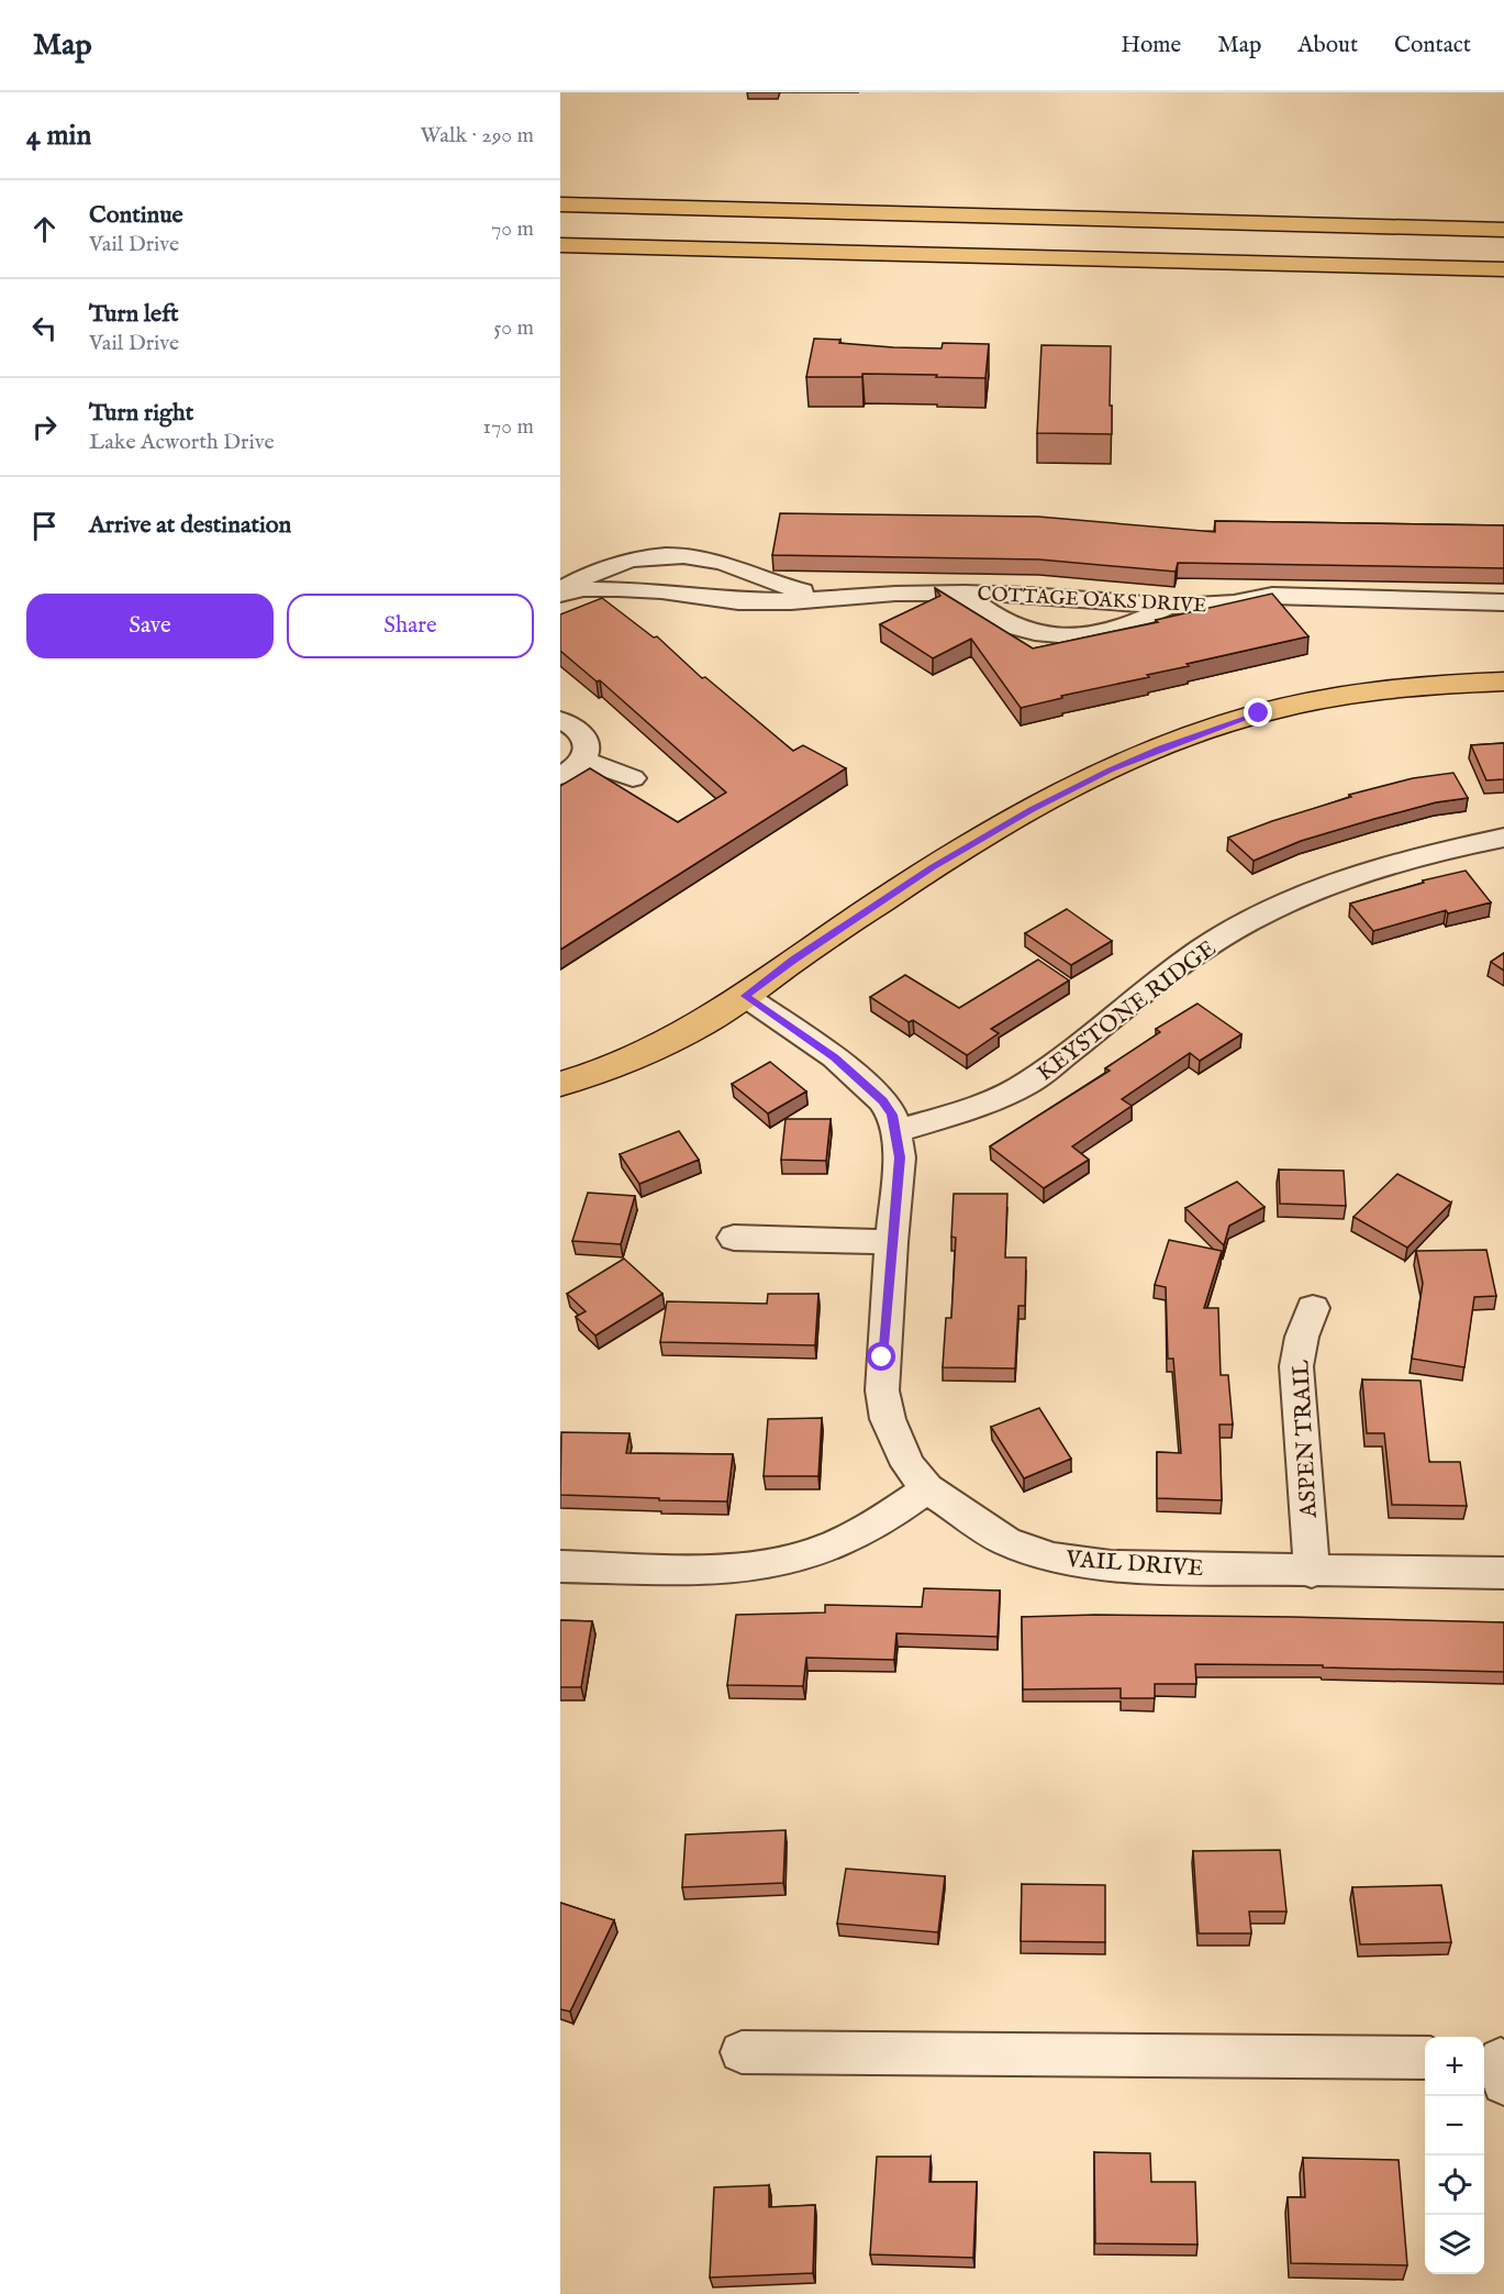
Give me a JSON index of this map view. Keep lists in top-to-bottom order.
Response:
{
  "streets": {
    "street": [
      "COTTAGE OAKS DRIVE",
      "KEYSTONE RIDGE",
      "ASPEN TRAIL",
      "VAIL DRIVE"
    ]
  },
  "crossings": [
    ["KEYSTONE RIDGE", "VAIL DRIVE"],
    ["ASPEN TRAIL", "VAIL DRIVE"]
  ],
  "page": {
    "header": "Map",
    "nav": [
      "Home",
      "Map",
      "About",
      "Contact"
    ],
    "heading": ["4 min", "Walk · 290 m"],
    "list": [
      ["Continue", "Vail Drive", "70 m"],
      ["Turn left", "Vail Drive", "50 m"],
      ["Turn right", "Lake Acworth Drive", "170 m"],
      "Arrive at destination"
    ],
    "buttons": ["Save", "Share"],
    "map_buttons": ["+", "−"]
  }
}
